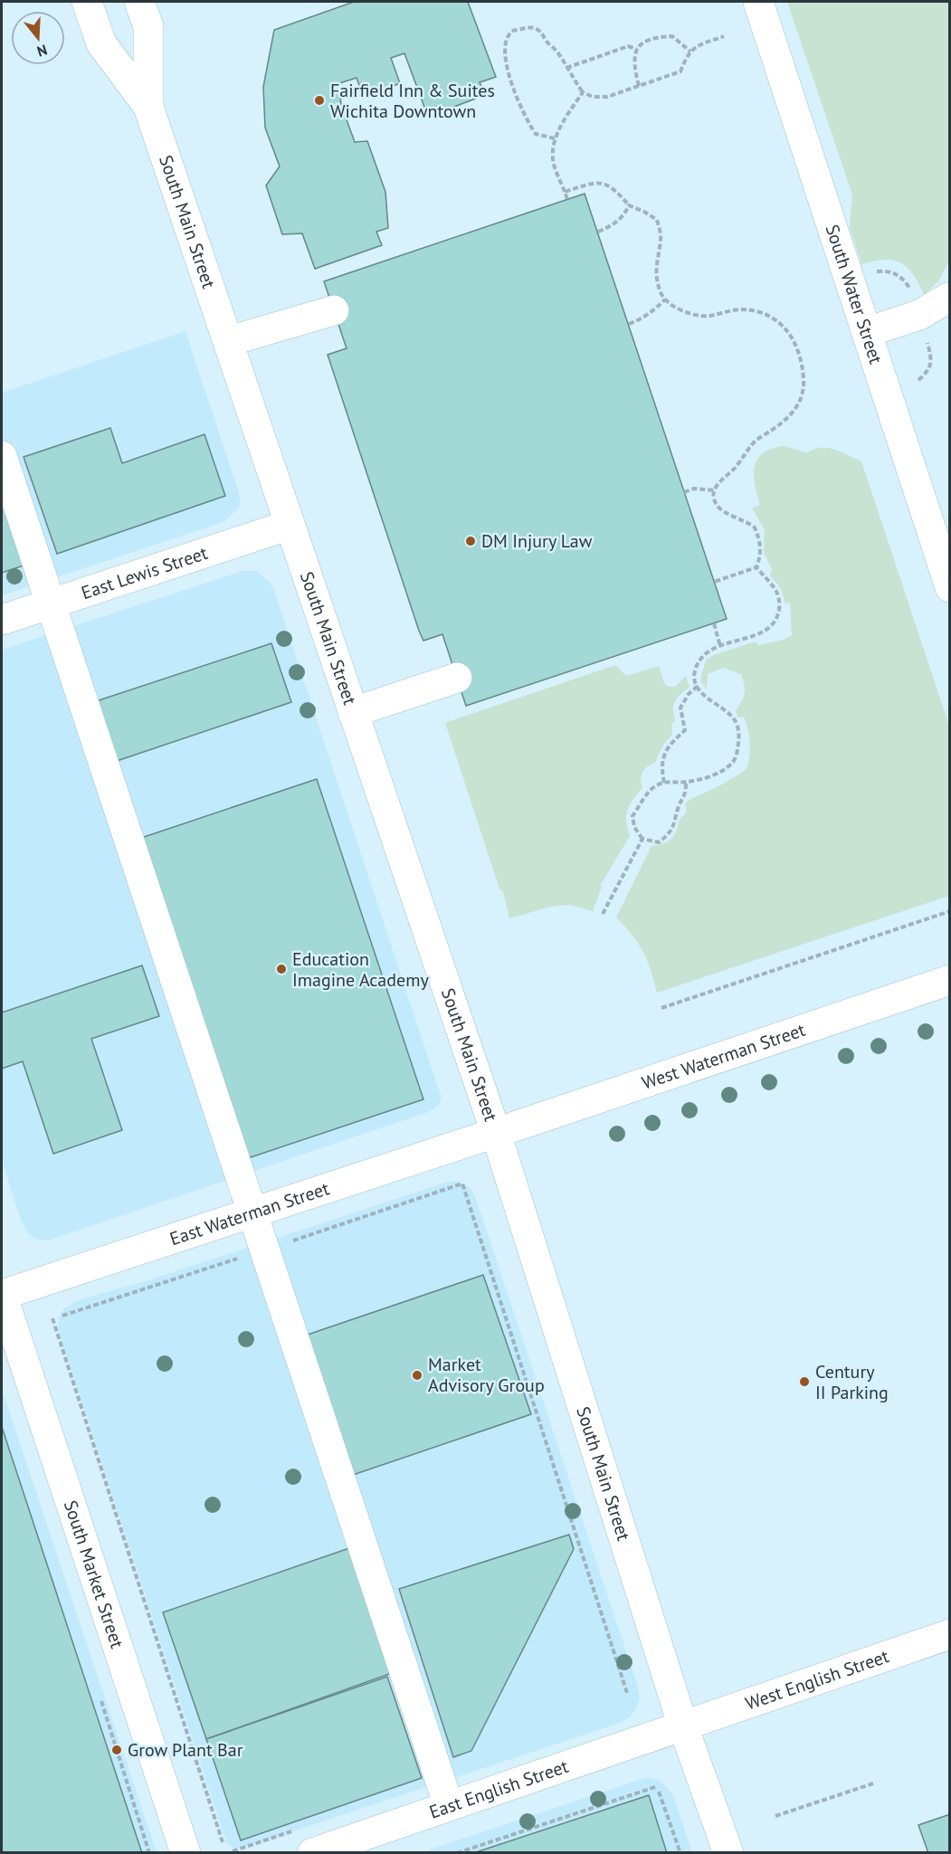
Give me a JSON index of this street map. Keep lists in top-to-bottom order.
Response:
{
  "streets": {
    "street": [
      "South Main Street",
      "South Water Street",
      "East Lewis Street",
      "West Waterman Street",
      "East Waterman Street",
      "South Market Street",
      "West English Street",
      "East English Street"
    ]
  },
  "crossings": [
    ["South Main Street", "East Lewis Street"],
    ["South Main Street", "West Waterman Street"],
    ["South Main Street", "East Waterman Street"],
    ["South Main Street", "West English Street"],
    ["South Main Street", "East English Street"],
    ["West Waterman Street", "East Waterman Street"],
    ["East Waterman Street", "South Market Street"],
    ["West English Street", "East English Street"]
  ],
  "places": [
    "Fairfield Inn & Suites Wichita Downtown",
    "DM Injury Law",
    "Education Imagine Academy",
    "Market Advisory Group",
    "Century II Parking",
    "Grow Plant Bar"
  ],
  "north": "bottom"
}
